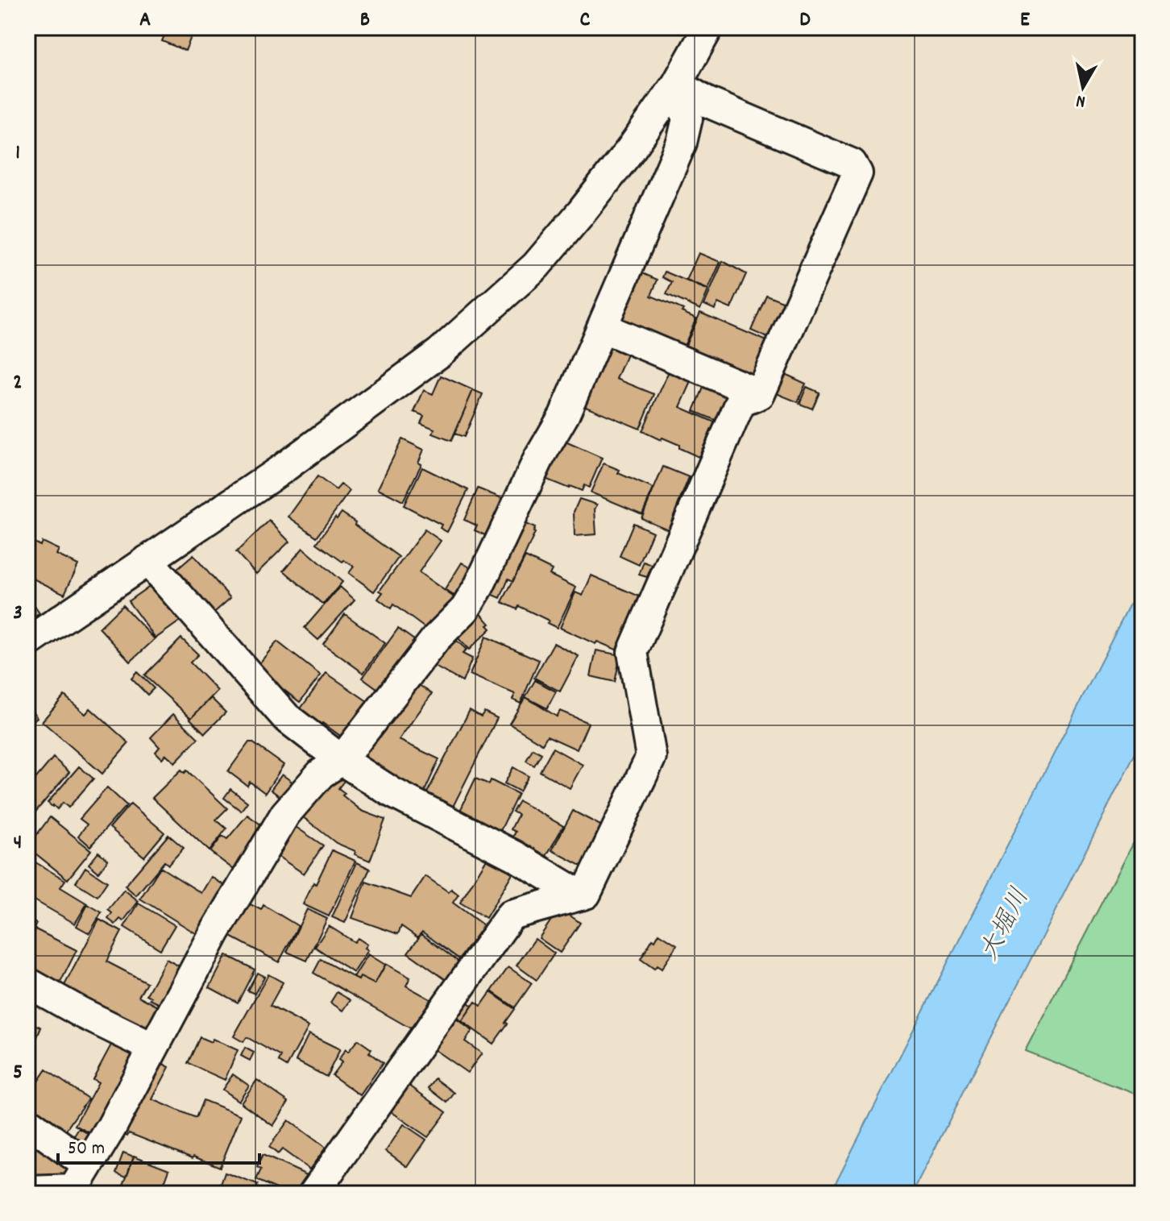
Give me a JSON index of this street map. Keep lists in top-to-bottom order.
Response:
{
  "water": ["大堀川"],
  "scale_bar": "50 m",
  "north": "bottom",
  "grid": {
    "columns": [
      "A",
      "B",
      "C",
      "D",
      "E"
    ],
    "rows": [
      "1",
      "2",
      "3",
      "4",
      "5"
    ]
  }
}
